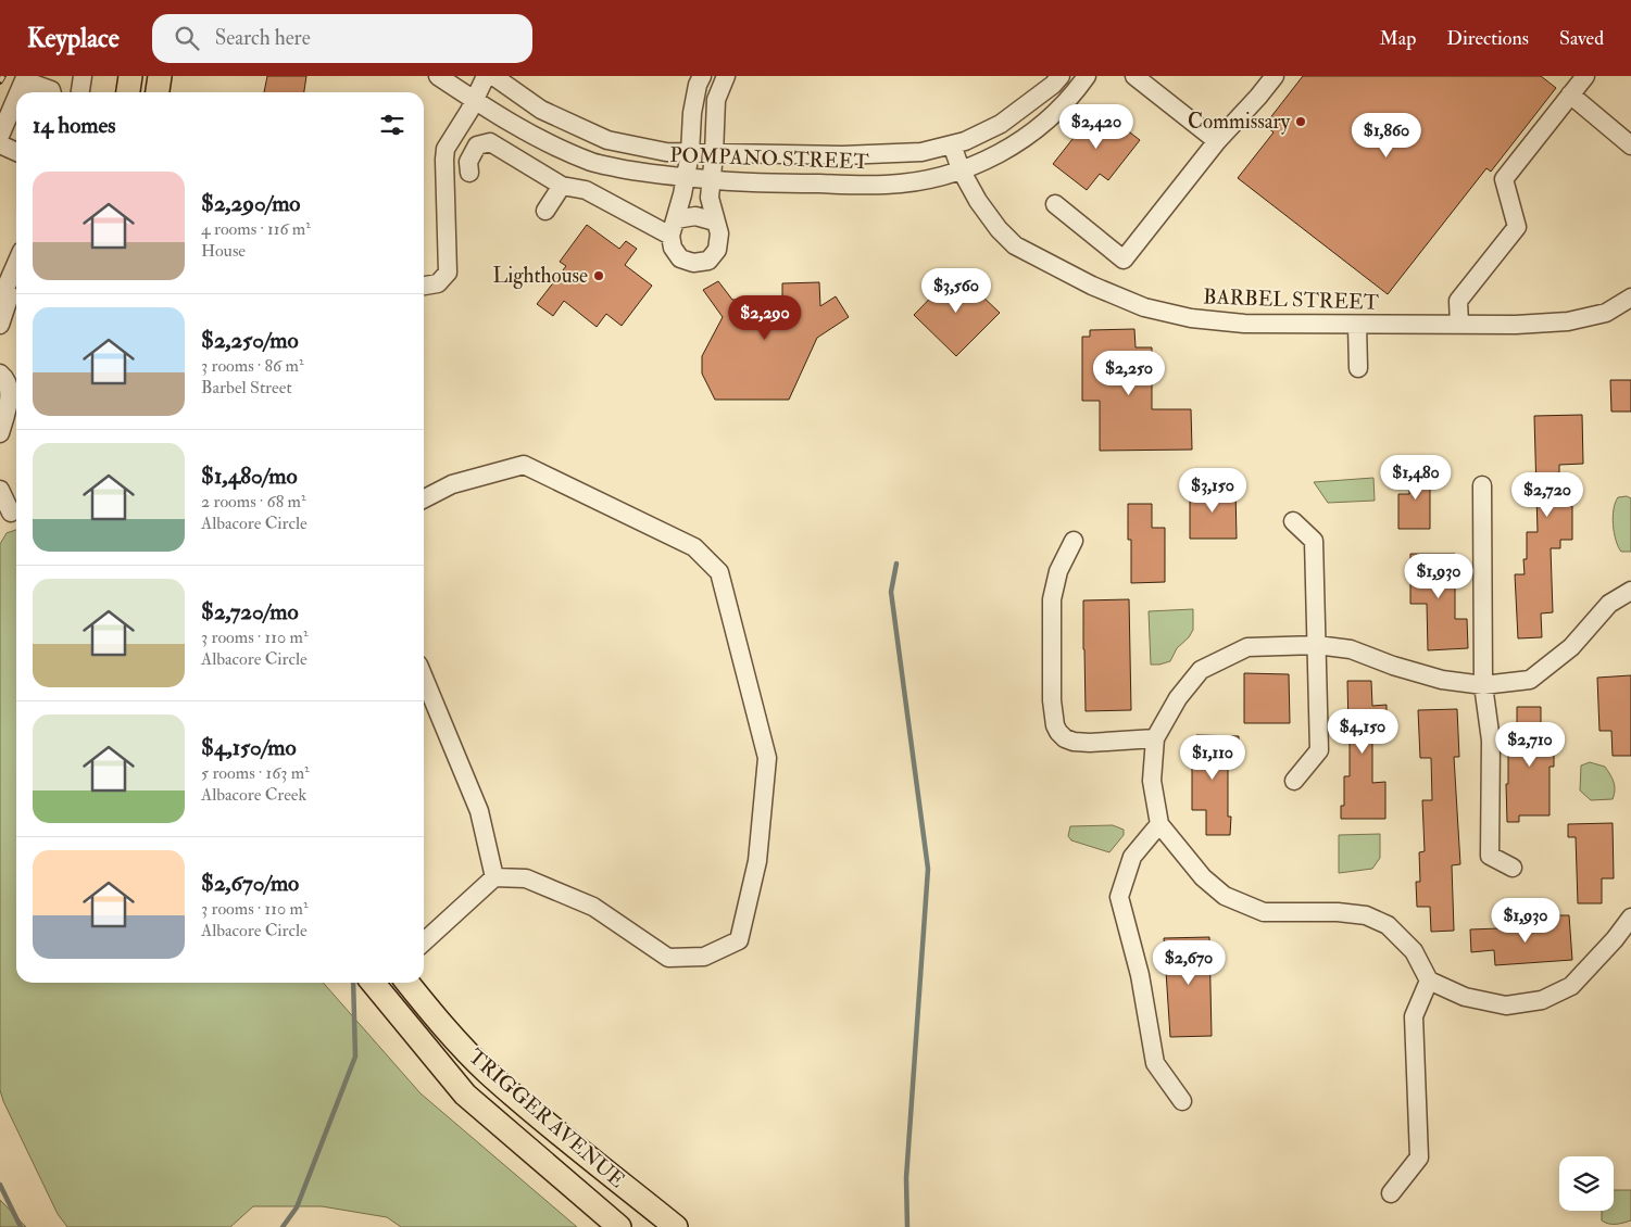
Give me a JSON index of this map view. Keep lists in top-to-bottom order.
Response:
{
  "streets": {
    "main road": ["TRIGGER AVENUE"],
    "street": ["POMPANO STREET", "BARBEL STREET"]
  },
  "crossings": [
    ["POMPANO STREET", "BARBEL STREET"]
  ],
  "places": ["Commissary", "Lighthouse"],
  "page": {
    "header": "Keyplace",
    "search": "Search here",
    "nav": ["Map", "Directions", "Saved"],
    "heading": "14 homes",
    "price": [
      "$2,420",
      "$1,860",
      "$3,560",
      "$2,290",
      "$2,250",
      "$1,480",
      "$3,150",
      "$2,720",
      "$1,930",
      "$4,150",
      "$2,710",
      "$1,110",
      "$1,930",
      "$2,670"
    ],
    "list": [
      {
        "name": "$2,290/mo",
        "note": "4 rooms · 116 m² · House"
      },
      {
        "name": "$2,250/mo",
        "note": "3 rooms · 86 m² · Barbel Street"
      },
      {
        "name": "$1,480/mo",
        "note": "2 rooms · 68 m² · Albacore Circle"
      },
      {
        "name": "$2,720/mo",
        "note": "3 rooms · 110 m² · Albacore Circle"
      },
      {
        "name": "$4,150/mo",
        "note": "5 rooms · 163 m² · Albacore Creek"
      },
      {
        "name": "$2,670/mo",
        "note": "3 rooms · 110 m² · Albacore Circle"
      }
    ]
  }
}
